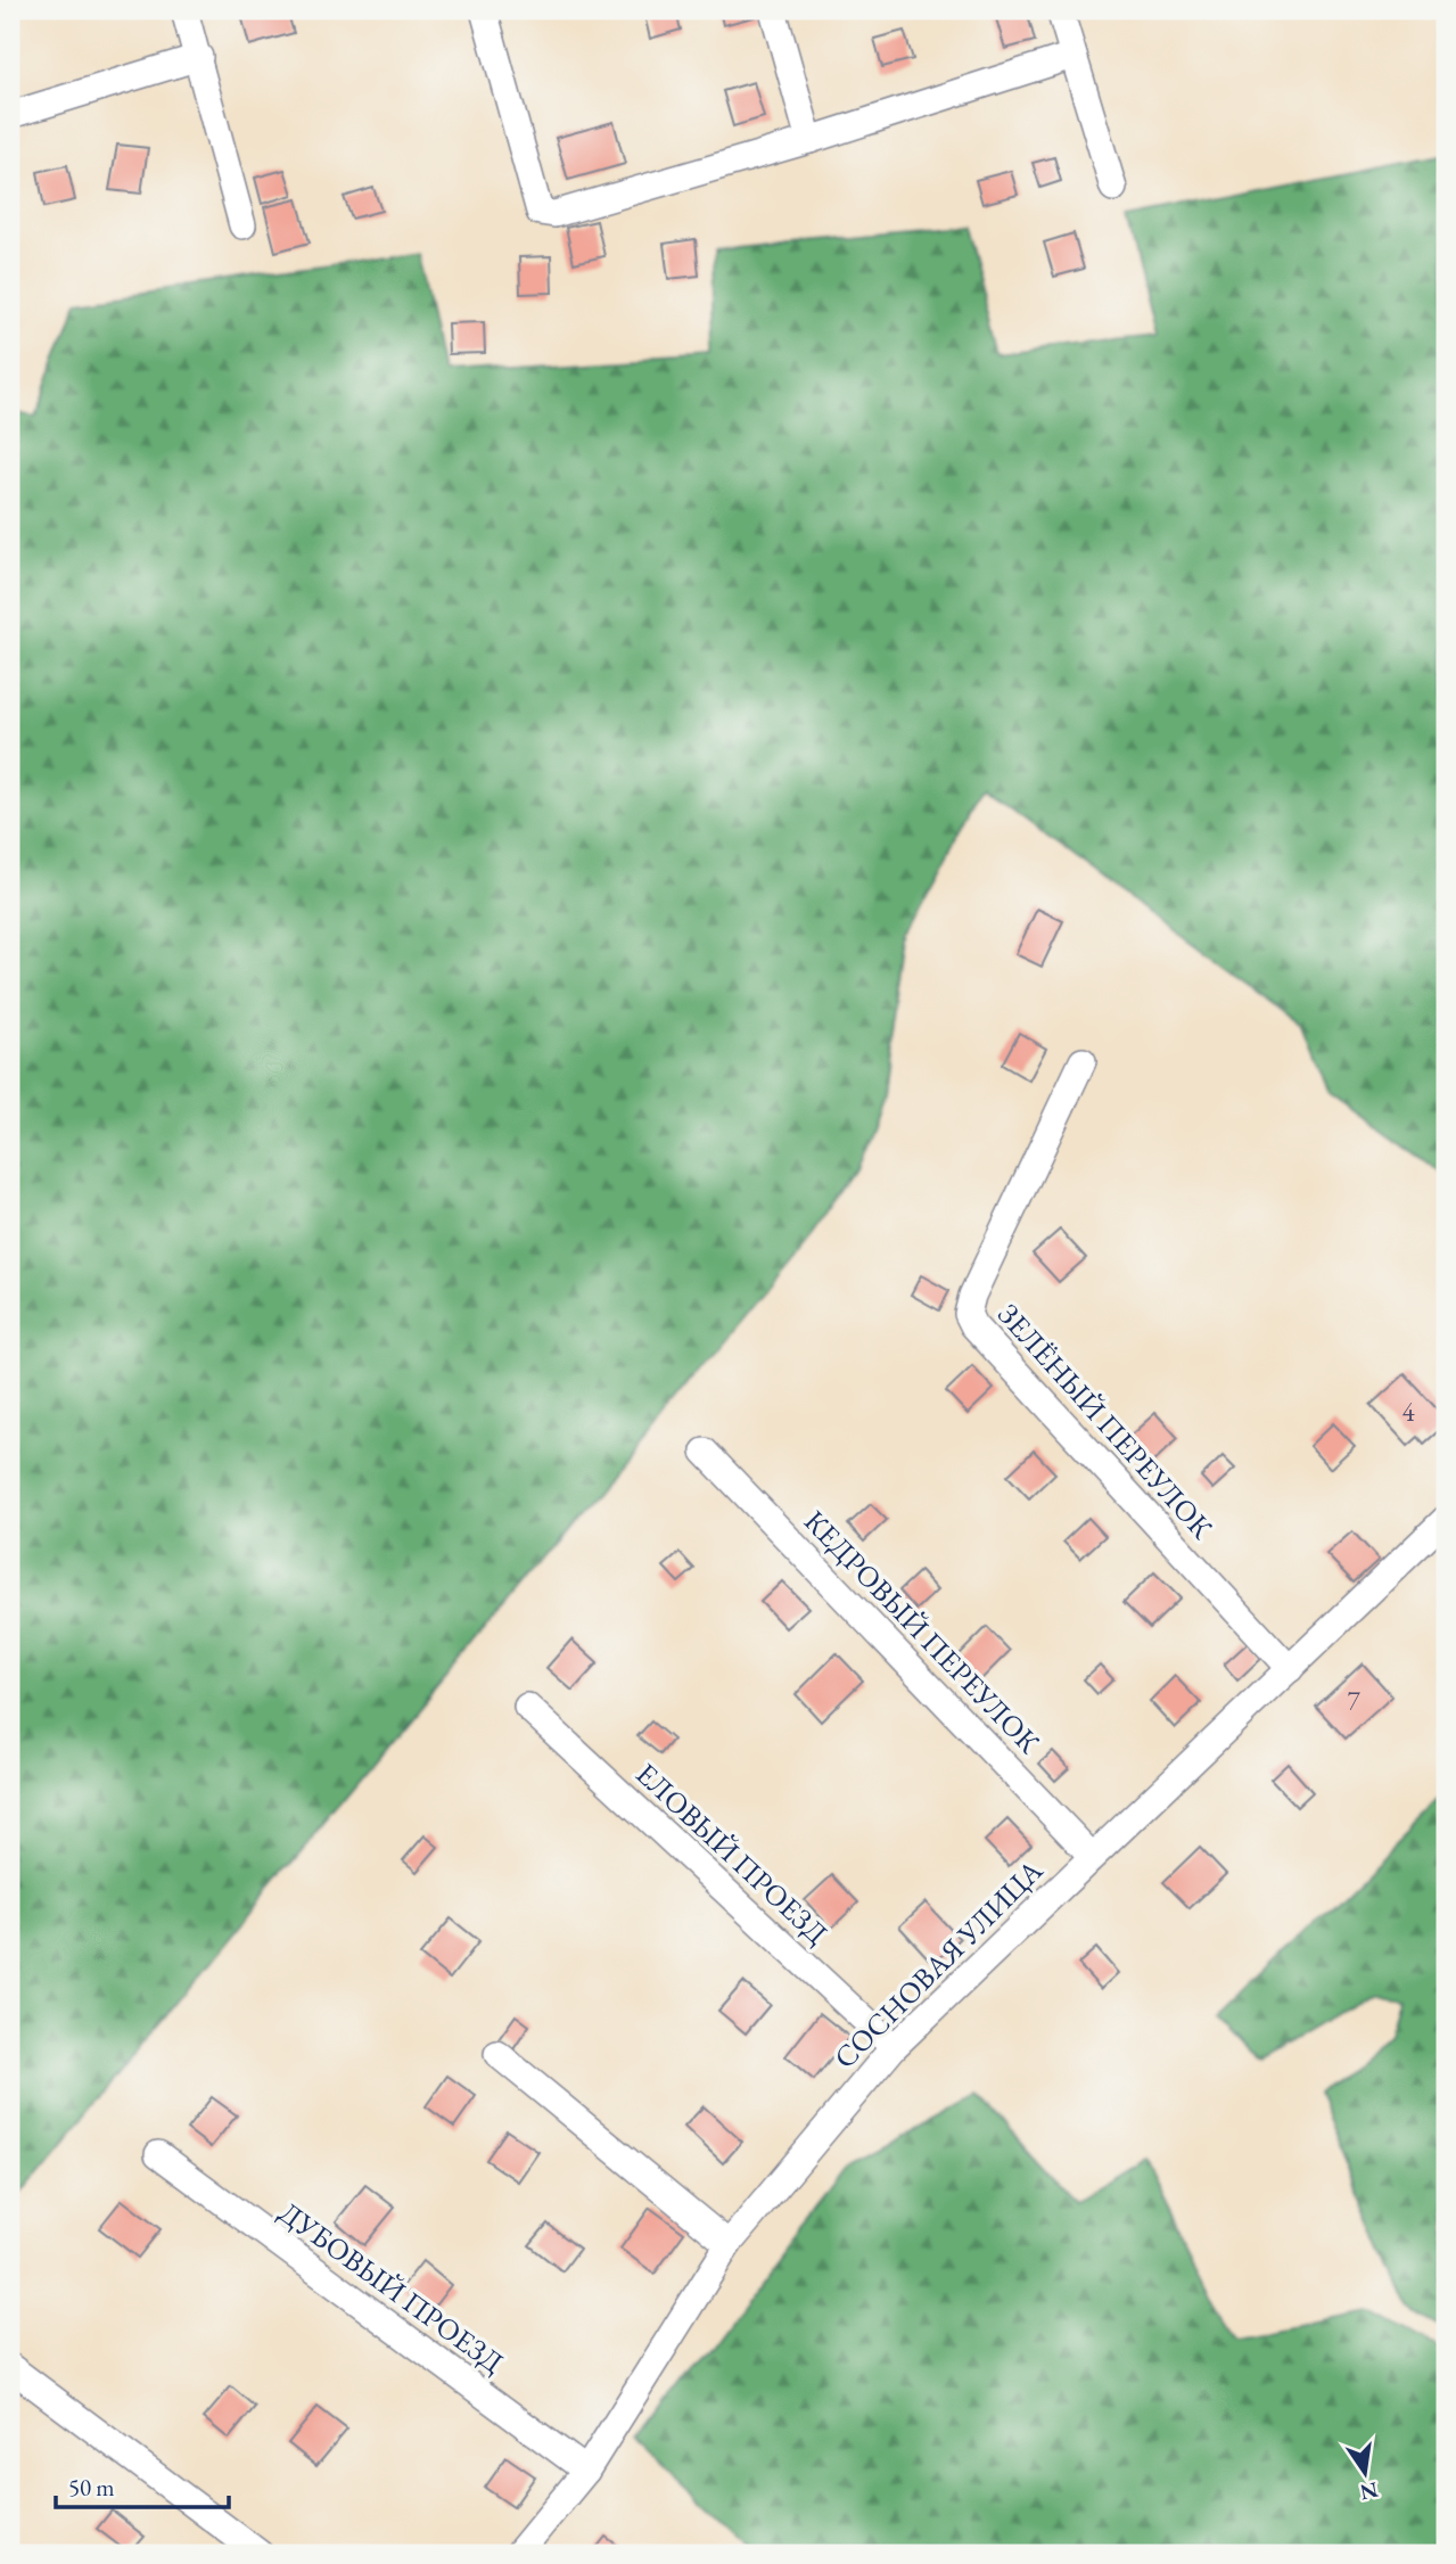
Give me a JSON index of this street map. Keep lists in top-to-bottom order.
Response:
{
  "streets": {
    "street": [
      "ЗЕЛЁНЫЙ ПЕРЕУЛОК",
      "КЕДРОВЫЙ ПЕРЕУЛОК",
      "ЕЛОВЫЙ ПРОЕЗД",
      "СОСНОВАЯ УЛИЦА",
      "ДУБОВЫЙ ПРОЕЗД"
    ]
  },
  "crossings": [
    ["ЗЕЛЁНЫЙ ПЕРЕУЛОК", "СОСНОВАЯ УЛИЦА"],
    ["КЕДРОВЫЙ ПЕРЕУЛОК", "СОСНОВАЯ УЛИЦА"],
    ["ЕЛОВЫЙ ПРОЕЗД", "СОСНОВАЯ УЛИЦА"],
    ["СОСНОВАЯ УЛИЦА", "ДУБОВЫЙ ПРОЕЗД"]
  ],
  "house_numbers": ["4", "7"],
  "scale_bar": "50 m",
  "north": "bottom"
}
